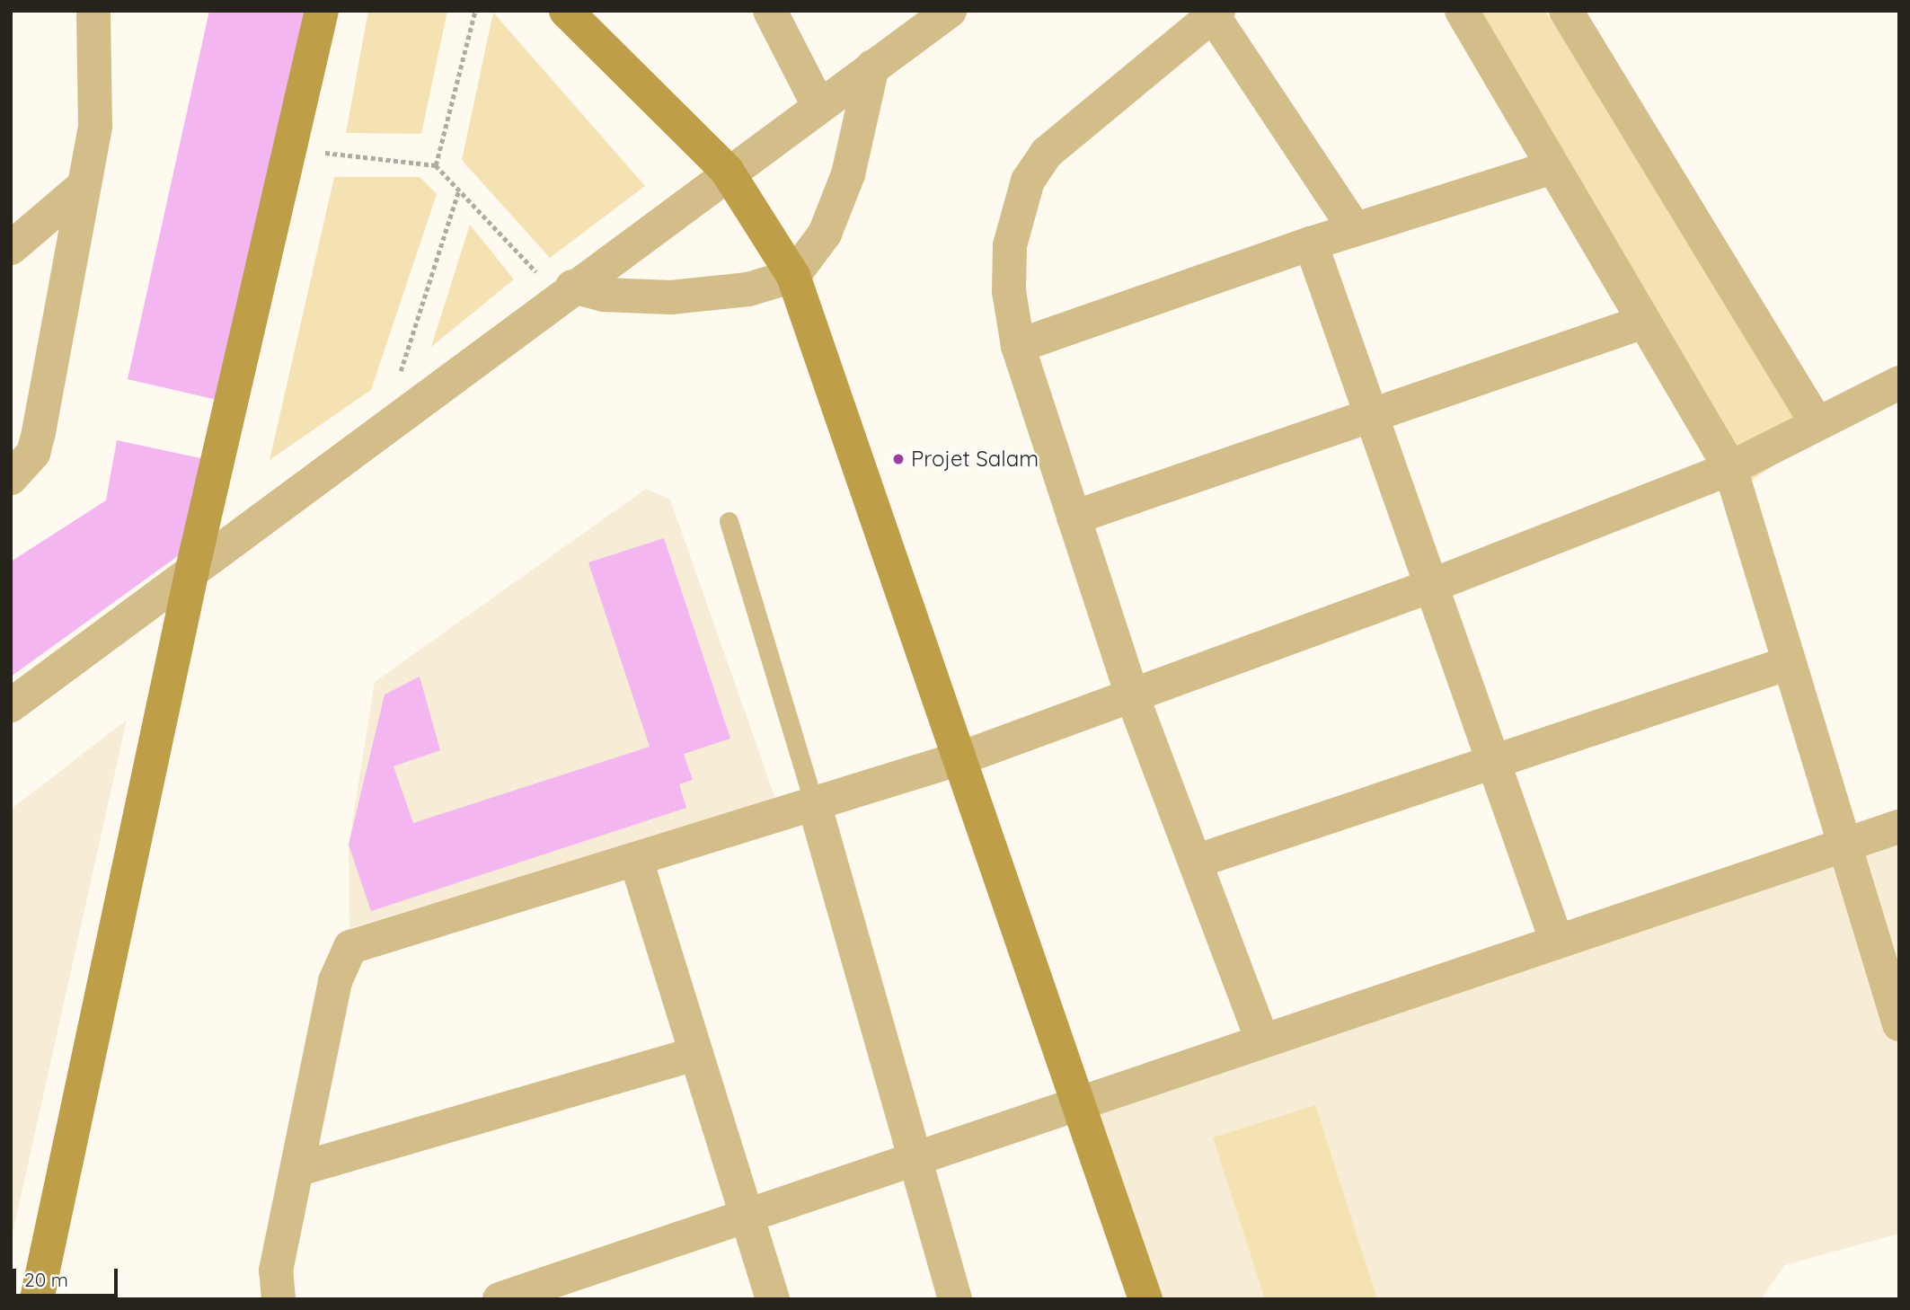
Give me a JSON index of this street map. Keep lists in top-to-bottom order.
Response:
{
  "places": ["Projet Salam"],
  "scale_bar": "20 m"
}
